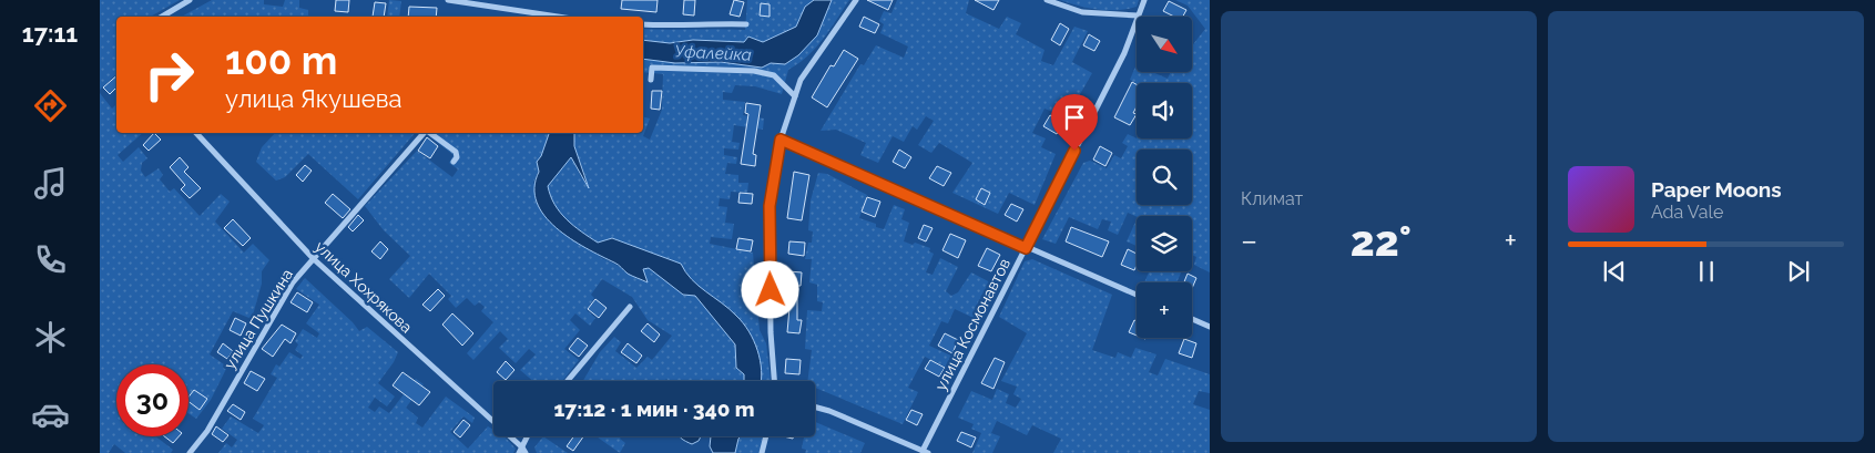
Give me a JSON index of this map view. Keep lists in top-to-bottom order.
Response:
{
  "streets": {
    "street": ["улица Хохрякова", "улица Пушкина", "улица Космонавтов"]
  },
  "crossings": [
    ["улица Хохрякова", "улица Пушкина"]
  ],
  "water": ["Уфалейка"],
  "north": "bottom right",
  "page": {
    "tabs": "17:11",
    "tile": "Климат",
    "map_buttons": "+",
    "turn": ["100 m", "улица Якушева"],
    "song": ["Paper Moons", "Ada Vale"],
    "heat": ["−", "22°", "+"],
    "limit": "30",
    "trip": "17:12 · 1 мин · 340 m"
  }
}
